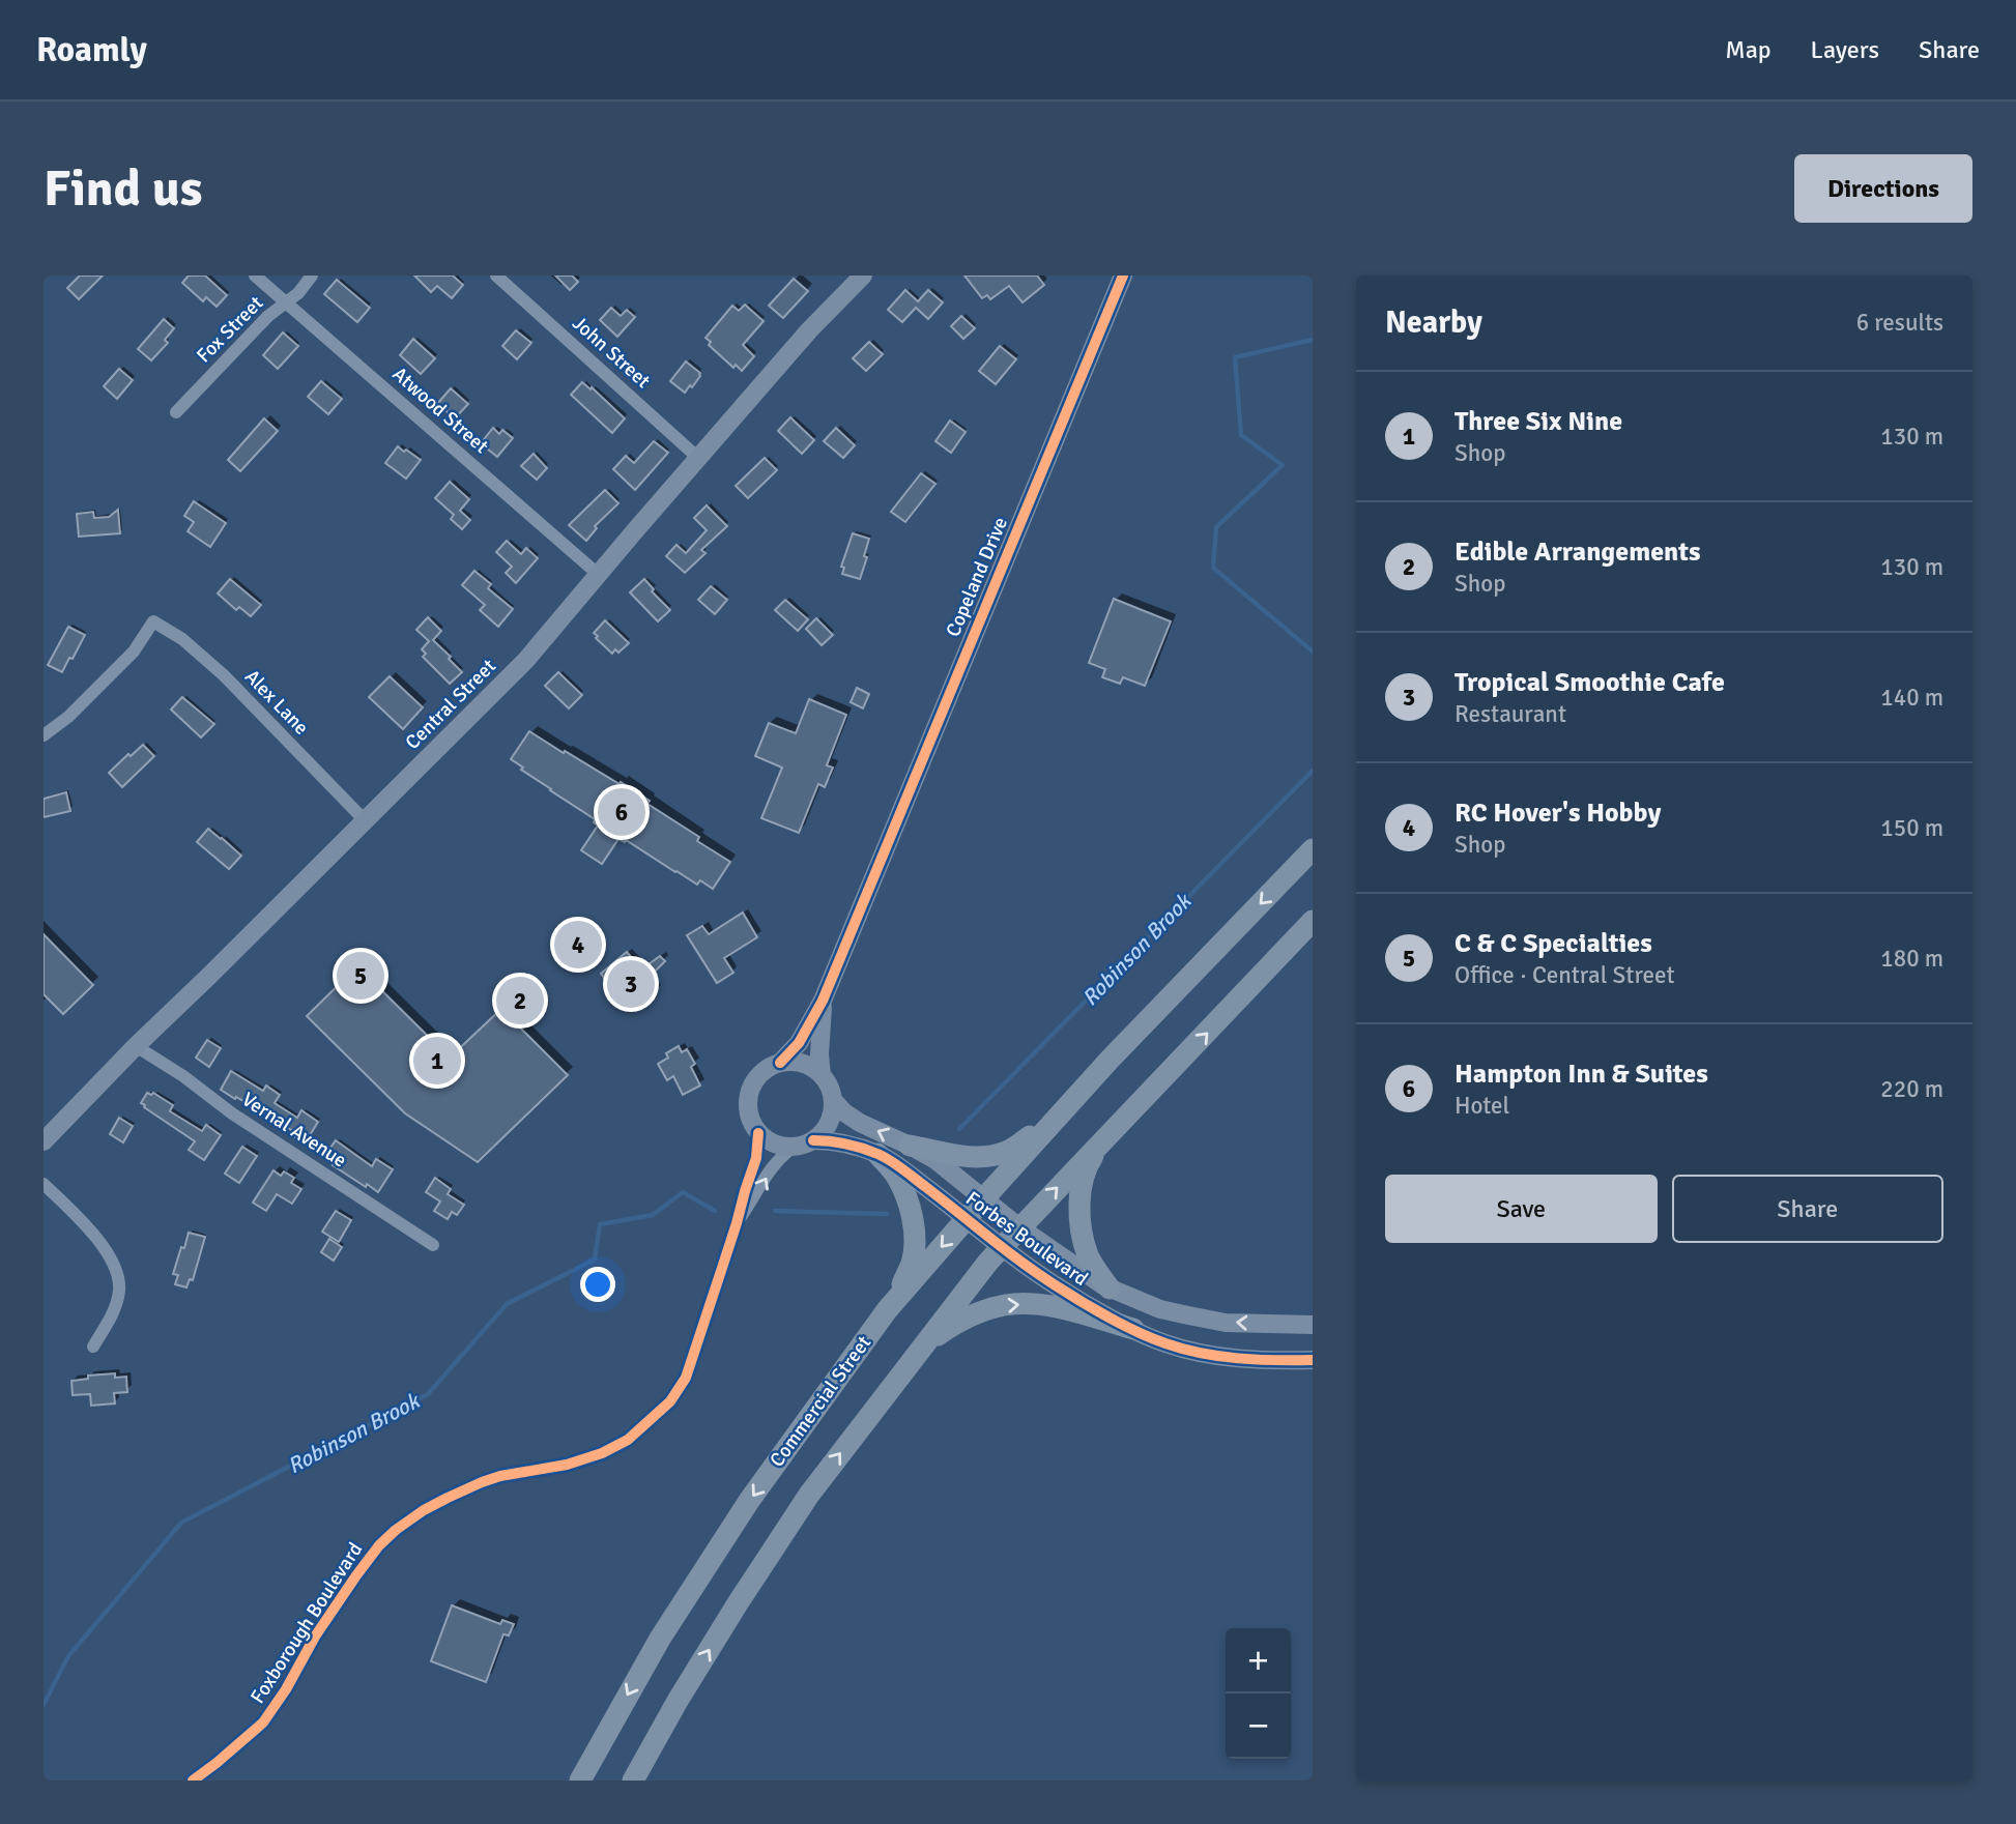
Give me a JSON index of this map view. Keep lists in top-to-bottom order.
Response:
{
  "streets": {
    "highway": ["Commercial Street"],
    "street": [
      "Fox Street",
      "John Street",
      "Atwood Street",
      "Copeland Drive",
      "Alex Lane",
      "Central Street",
      "Vernal Avenue",
      "Forbes Boulevard",
      "Foxborough Boulevard"
    ]
  },
  "crossings": [
    ["Fox Street", "Atwood Street"],
    ["John Street", "Central Street"],
    ["Atwood Street", "Central Street"],
    ["Copeland Drive", "Foxborough Boulevard"],
    ["Alex Lane", "Central Street"],
    ["Central Street", "Vernal Avenue"],
    ["Forbes Boulevard", "Commercial Street"],
    ["Forbes Boulevard", "Foxborough Boulevard"]
  ],
  "water": ["Robinson Brook"],
  "page": {
    "header": "Roamly",
    "nav": ["Map", "Layers", "Share"],
    "buttons": [
      "Directions",
      ["Save", "Share"]
    ],
    "title": "Find us",
    "heading": ["Nearby", "6 results"],
    "list": [
      {
        "mark": "1",
        "name": "Three Six Nine",
        "note": "Shop",
        "value": "130 m"
      },
      {
        "mark": "2",
        "name": "Edible Arrangements",
        "note": "Shop",
        "value": "130 m"
      },
      {
        "mark": "3",
        "name": "Tropical Smoothie Cafe",
        "note": "Restaurant",
        "value": "140 m"
      },
      {
        "mark": "4",
        "name": "RC Hover's Hobby",
        "note": "Shop",
        "value": "150 m"
      },
      {
        "mark": "5",
        "name": "C & C Specialties",
        "note": "Office · Central Street",
        "value": "180 m"
      },
      {
        "mark": "6",
        "name": "Hampton Inn & Suites",
        "note": "Hotel",
        "value": "220 m"
      }
    ],
    "pins": [
      "6",
      "4",
      "5",
      "3",
      "2",
      "1"
    ],
    "map_buttons": ["+", "−"]
  }
}
